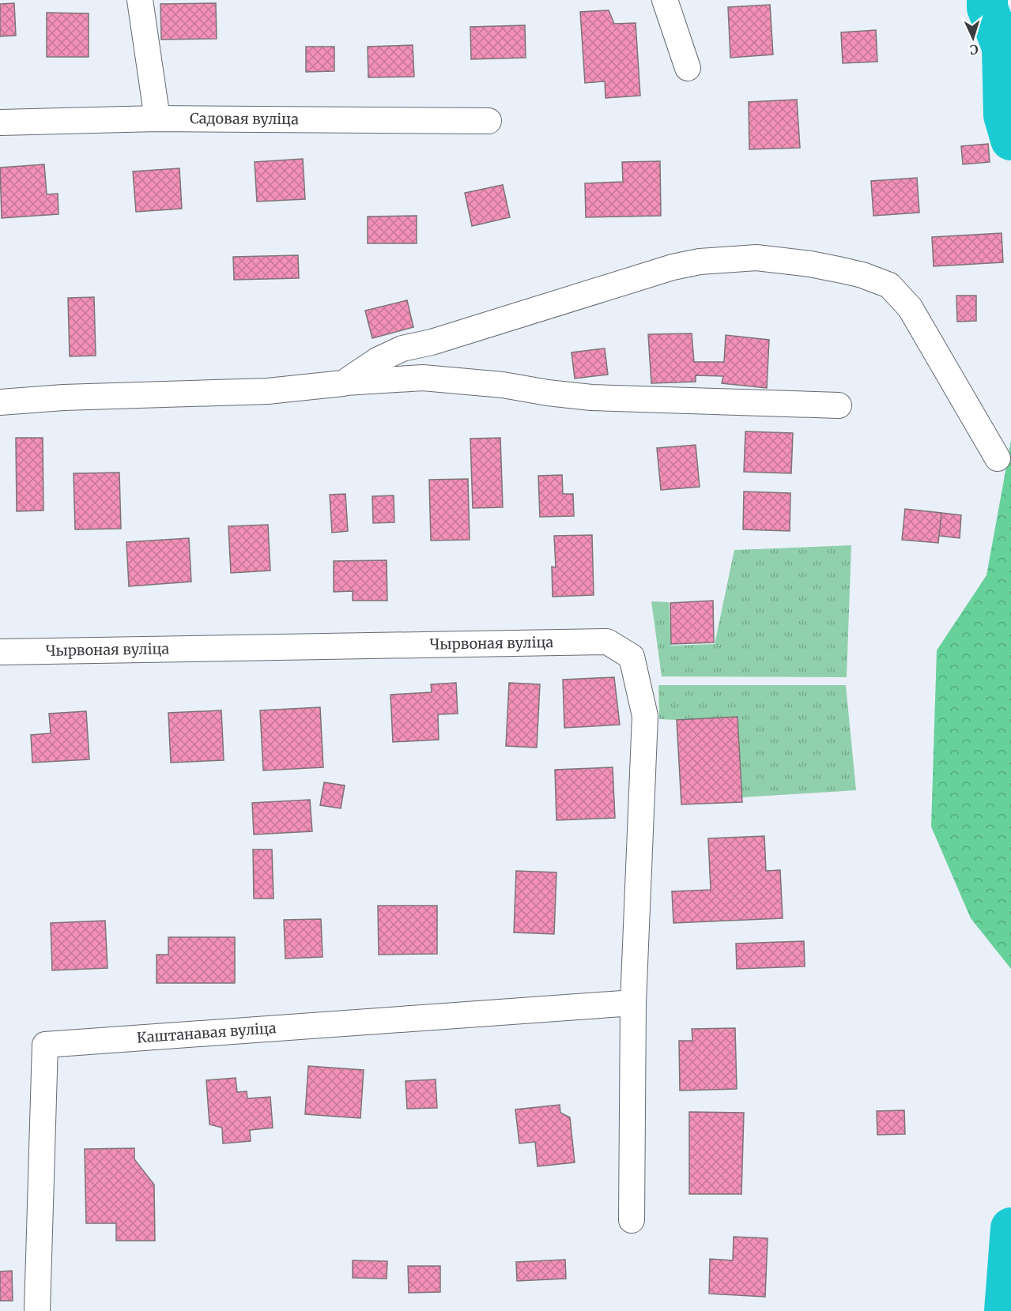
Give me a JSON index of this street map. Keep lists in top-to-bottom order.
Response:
{
  "streets": {
    "street": ["Садовая вуліца", "Чырвоная вуліца", "Каштанавая вуліца"]
  },
  "crossings": [
    ["Чырвоная вуліца", "Каштанавая вуліца"]
  ],
  "north": "bottom"
}
